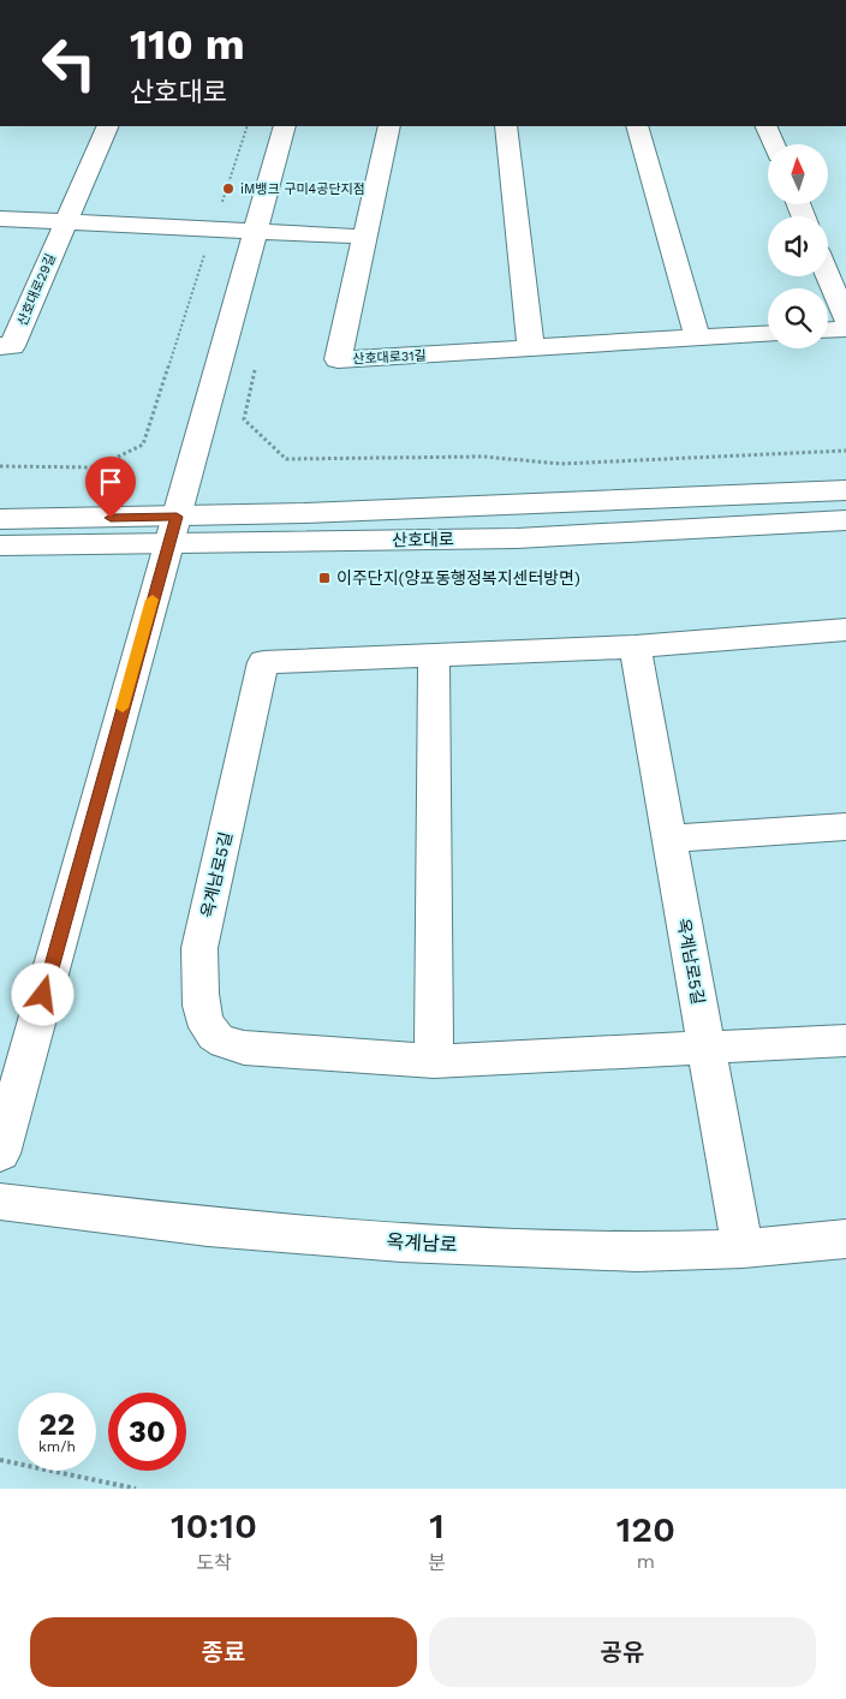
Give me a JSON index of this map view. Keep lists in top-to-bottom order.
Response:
{
  "streets": {
    "street": [
      "산호대로29길",
      "산호대로31길",
      "산호대로",
      "옥계남로5길",
      "옥계남로"
    ]
  },
  "crossings": [
    ["옥계남로5길", "옥계남로"]
  ],
  "places": {
    "other": ["iM뱅크 구미4공단지점"],
    "transit": ["이주단지(양포동행정복지센터방면)"]
  },
  "north": "top",
  "page": {
    "turn": ["110 m", "산호대로"],
    "speed": "22 km/h",
    "limit": "30",
    "eta": [
      "10:10",
      "도착",
      "1",
      "분",
      "120",
      "m"
    ],
    "buttons": ["종료", "공유"]
  }
}
